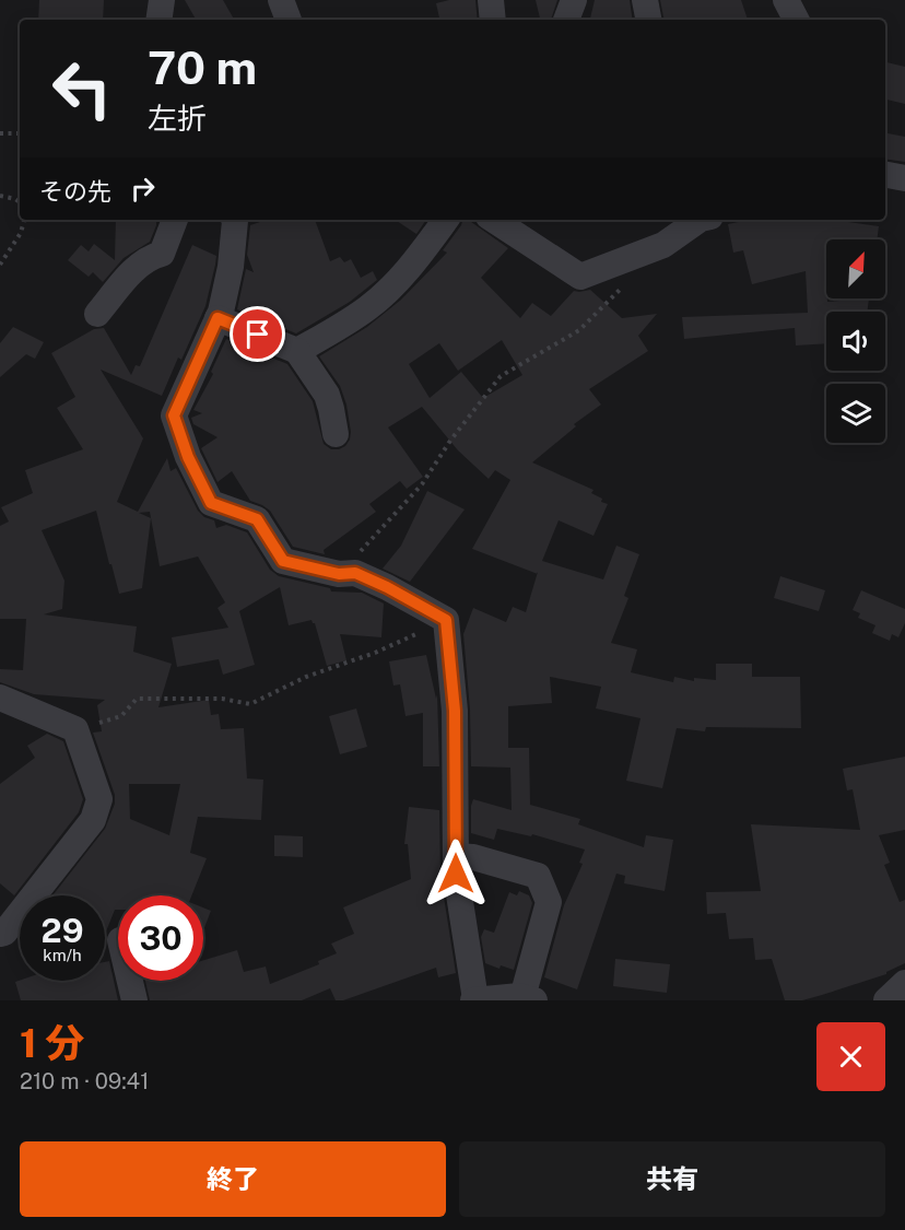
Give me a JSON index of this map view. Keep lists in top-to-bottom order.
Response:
{
  "north": "top right",
  "page": {
    "turn": ["70 m", "左折"],
    "then": "その先",
    "speed": "29 km/h",
    "limit": "30",
    "heading": ["1 分", "210 m · 09:41"],
    "buttons": ["終了", "共有"]
  }
}
